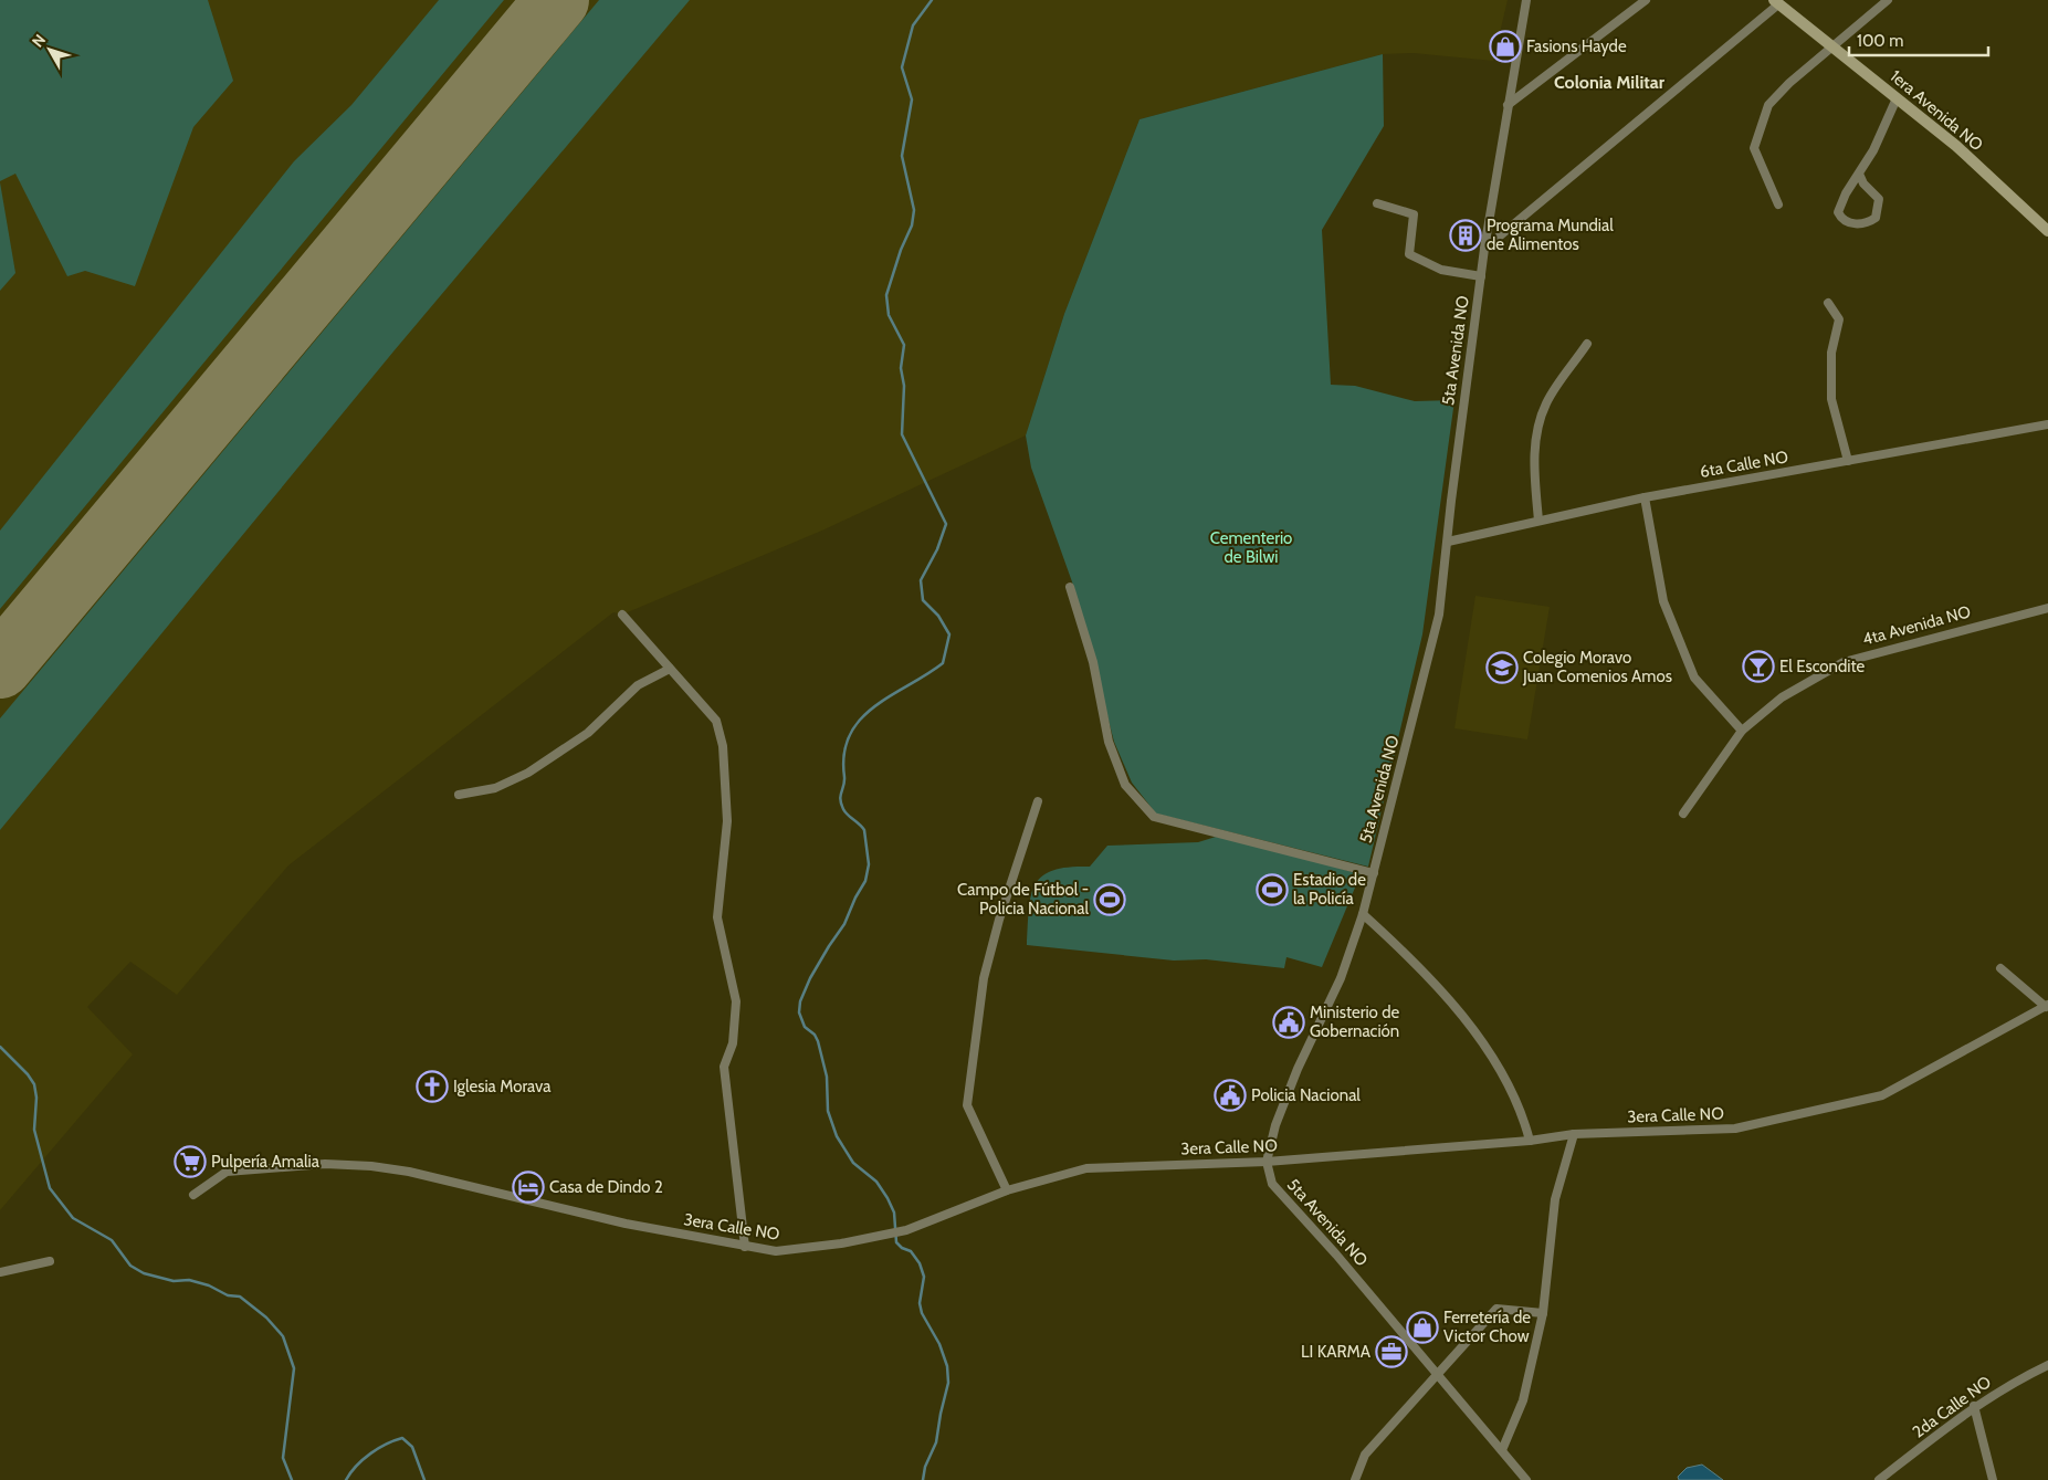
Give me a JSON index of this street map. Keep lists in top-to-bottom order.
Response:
{
  "streets": {
    "street": [
      "1era Avenida NO",
      "5ta Avenida NO",
      "6ta Calle NO",
      "4ta Avenida NO",
      "3era Calle NO",
      "2da Calle NO"
    ]
  },
  "crossings": [
    ["5ta Avenida NO", "6ta Calle NO"],
    ["5ta Avenida NO", "3era Calle NO"]
  ],
  "districts": ["Colonia Militar"],
  "parks": ["Cementerio de Bilwi"],
  "places": {
    "shop": ["Fasions Hayde", "Ferretería de Victor Chow"],
    "building": ["Programa Mundial de Alimentos"],
    "bar": ["El Escondite"],
    "school or university": ["Colegio Moravo Juan Comenios Amos"],
    "sports": ["Estadio de la Policía", "Campo de Fútbol - Policia Nacional"],
    "public building": ["Ministerio de Gobernación", "Policia Nacional"],
    "church": ["Iglesia Morava"],
    "supermarket": ["Pulpería Amalia"],
    "hotel": ["Casa de Dindo 2"],
    "office": ["LI KARMA"]
  },
  "scale_bar": "100 m",
  "north": "top left"
}
